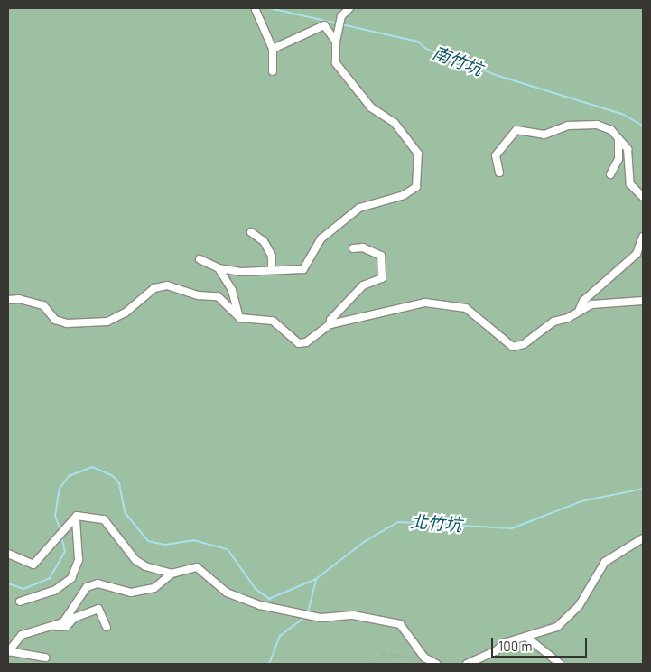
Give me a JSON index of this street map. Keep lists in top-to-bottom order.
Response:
{
  "water": ["南竹坑", "北竹坑"],
  "scale_bar": "100 m"
}
